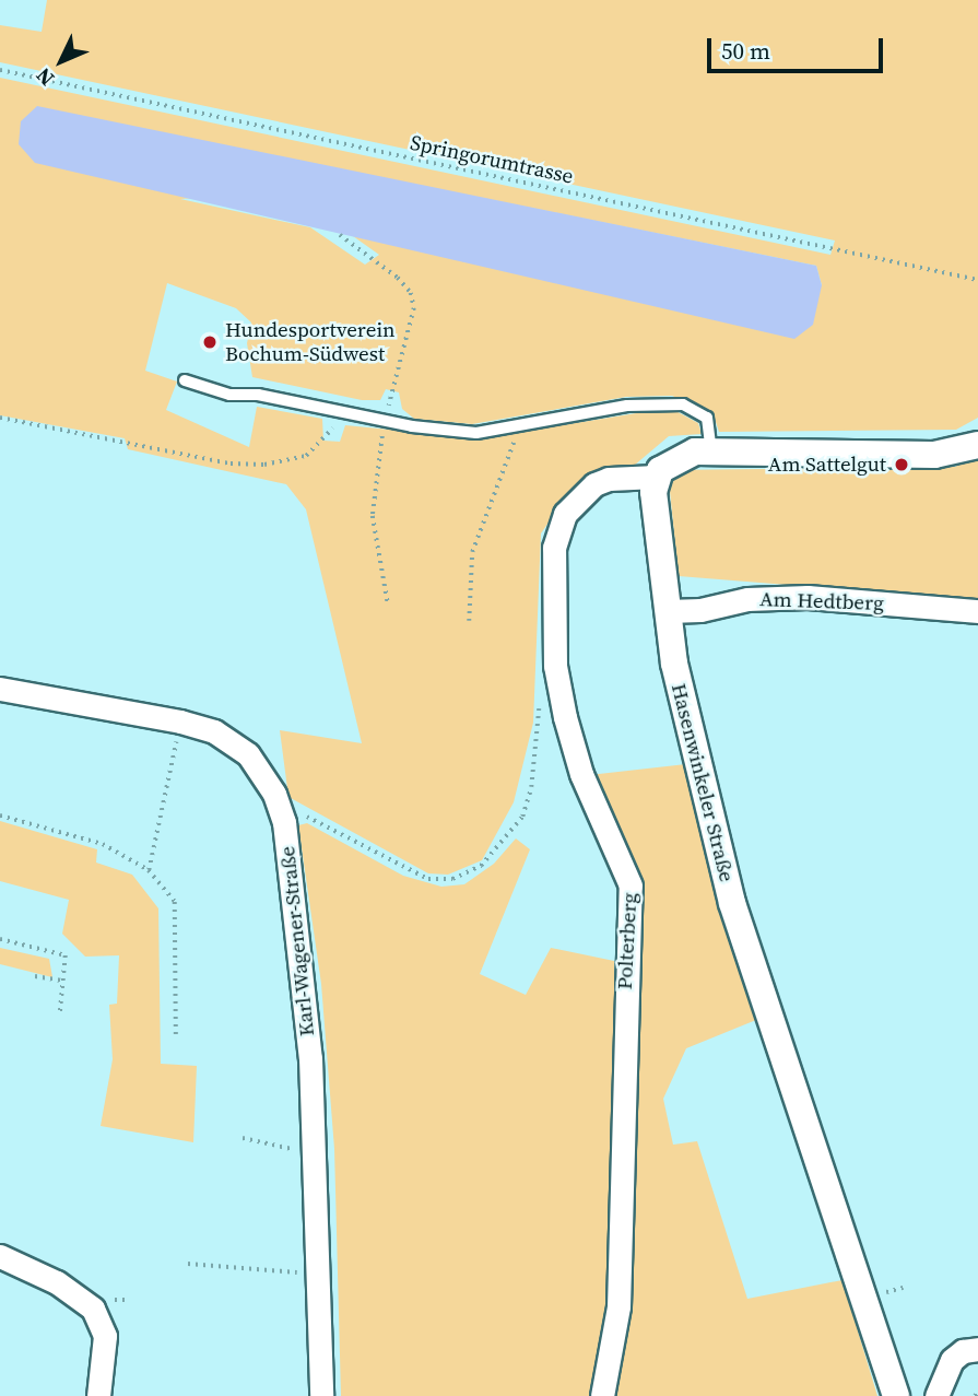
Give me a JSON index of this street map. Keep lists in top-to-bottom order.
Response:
{
  "streets": {
    "street": [
      "Am Hedtberg",
      "Hasenwinkeler Straße",
      "Karl-Wagener-Straße",
      "Polterberg"
    ],
    "path": ["Springorumtrasse"]
  },
  "crossings": [
    ["Am Hedtberg", "Hasenwinkeler Straße"],
    ["Hasenwinkeler Straße", "Polterberg"]
  ],
  "places": ["Hundesportverein Bochum-Südwest", "Am Sattelgut"],
  "scale_bar": "50 m",
  "north": "bottom left"
}
